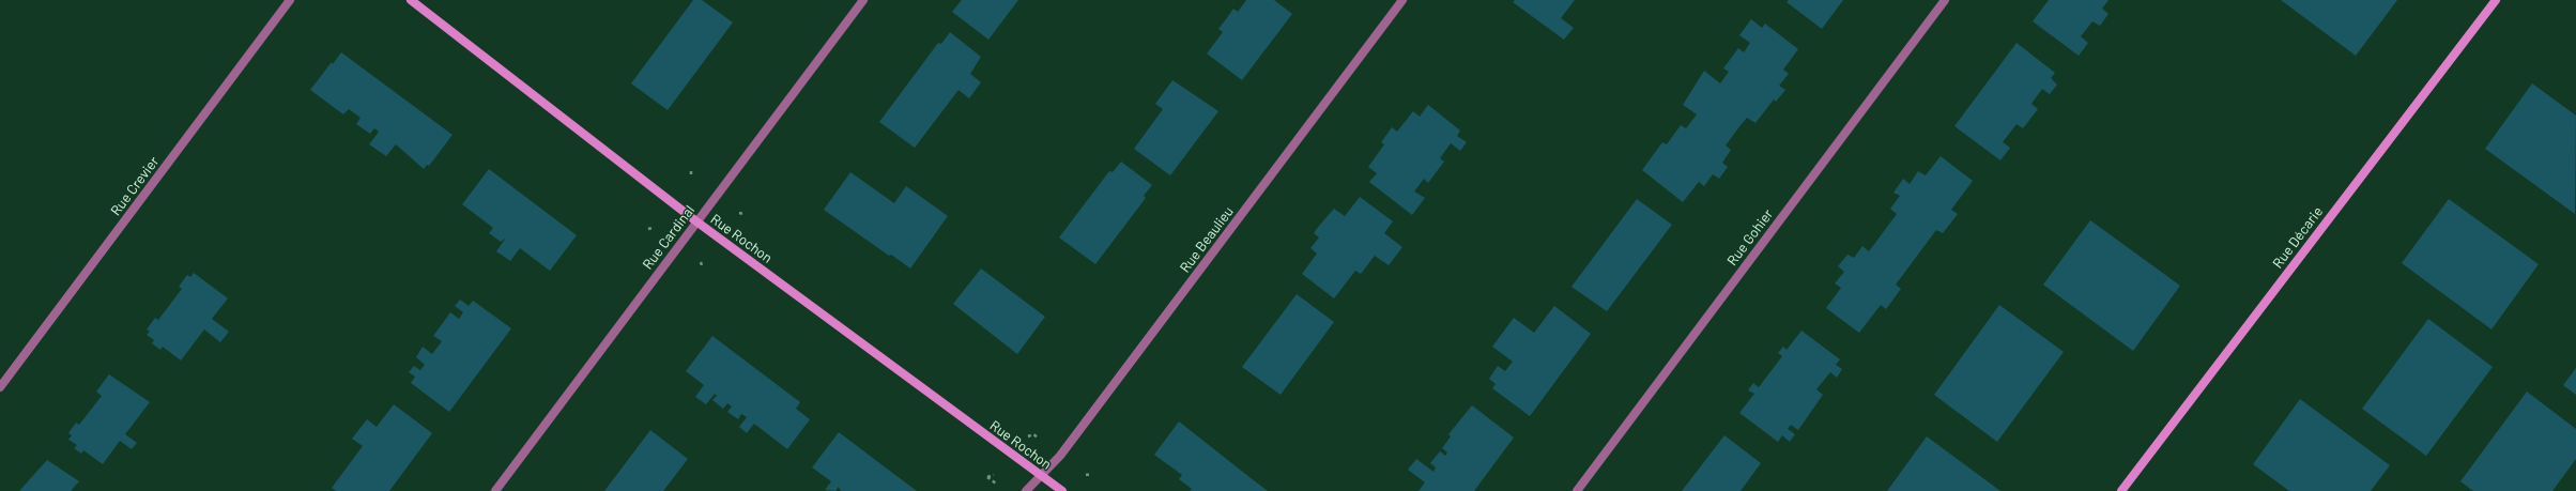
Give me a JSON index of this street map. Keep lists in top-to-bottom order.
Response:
{
  "streets": {
    "street": [
      "Rue Crevier",
      "Rue Cardinal",
      "Rue Gohier",
      "Rue Décarie",
      "Rue Rochon",
      "Rue Beaulieu"
    ]
  },
  "crossings": [
    ["Rue Cardinal", "Rue Rochon"],
    ["Rue Rochon", "Rue Beaulieu"]
  ]
}
